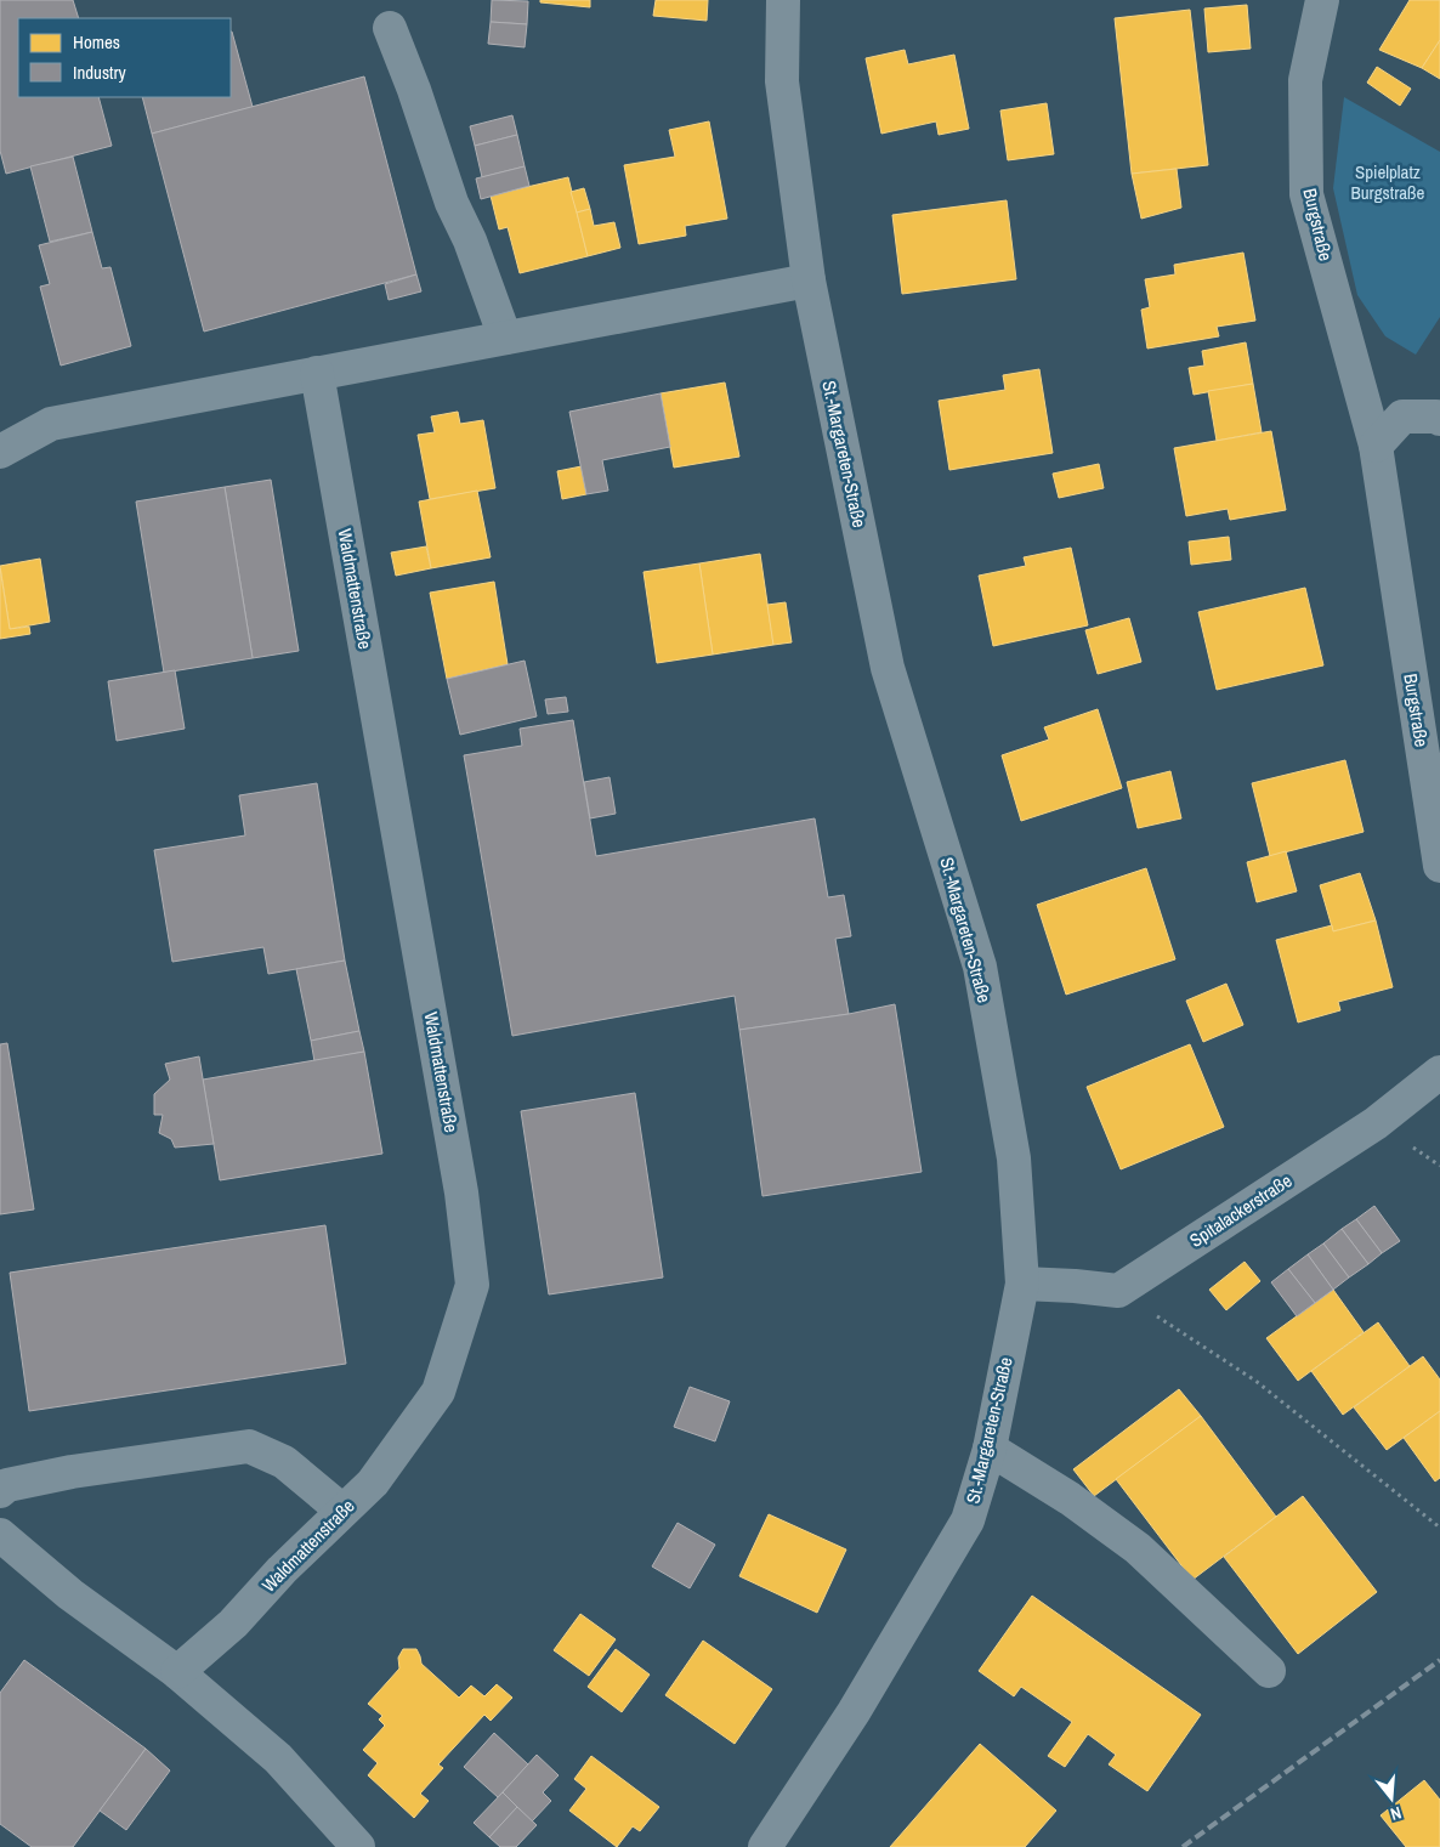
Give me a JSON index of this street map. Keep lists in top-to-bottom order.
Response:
{
  "streets": {
    "street": [
      "Burgstraße",
      "St.-Margareten-Straße",
      "Waldmattenstraße",
      "Spitalackerstraße"
    ]
  },
  "parks": ["Spielplatz Burgstraße"],
  "legend": ["Homes", "Industry"],
  "north": "bottom"
}
